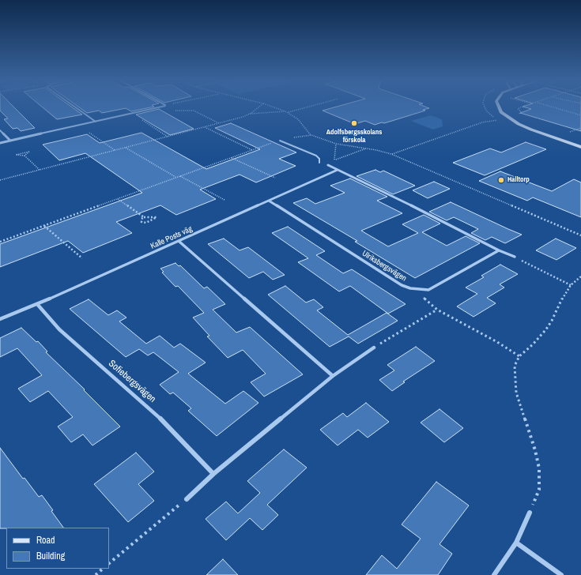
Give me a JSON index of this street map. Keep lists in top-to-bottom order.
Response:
{
  "streets": {
    "street": ["Kalle Posts väg", "Ulriksbergsvägen", "Sofiebergsvägen"]
  },
  "crossings": [
    ["Kalle Posts väg", "Ulriksbergsvägen"],
    ["Kalle Posts väg", "Sofiebergsvägen"]
  ],
  "places": ["Adolfsbergsskolans förskola", "Halltorp"],
  "legend": ["Road", "Building"]
}
